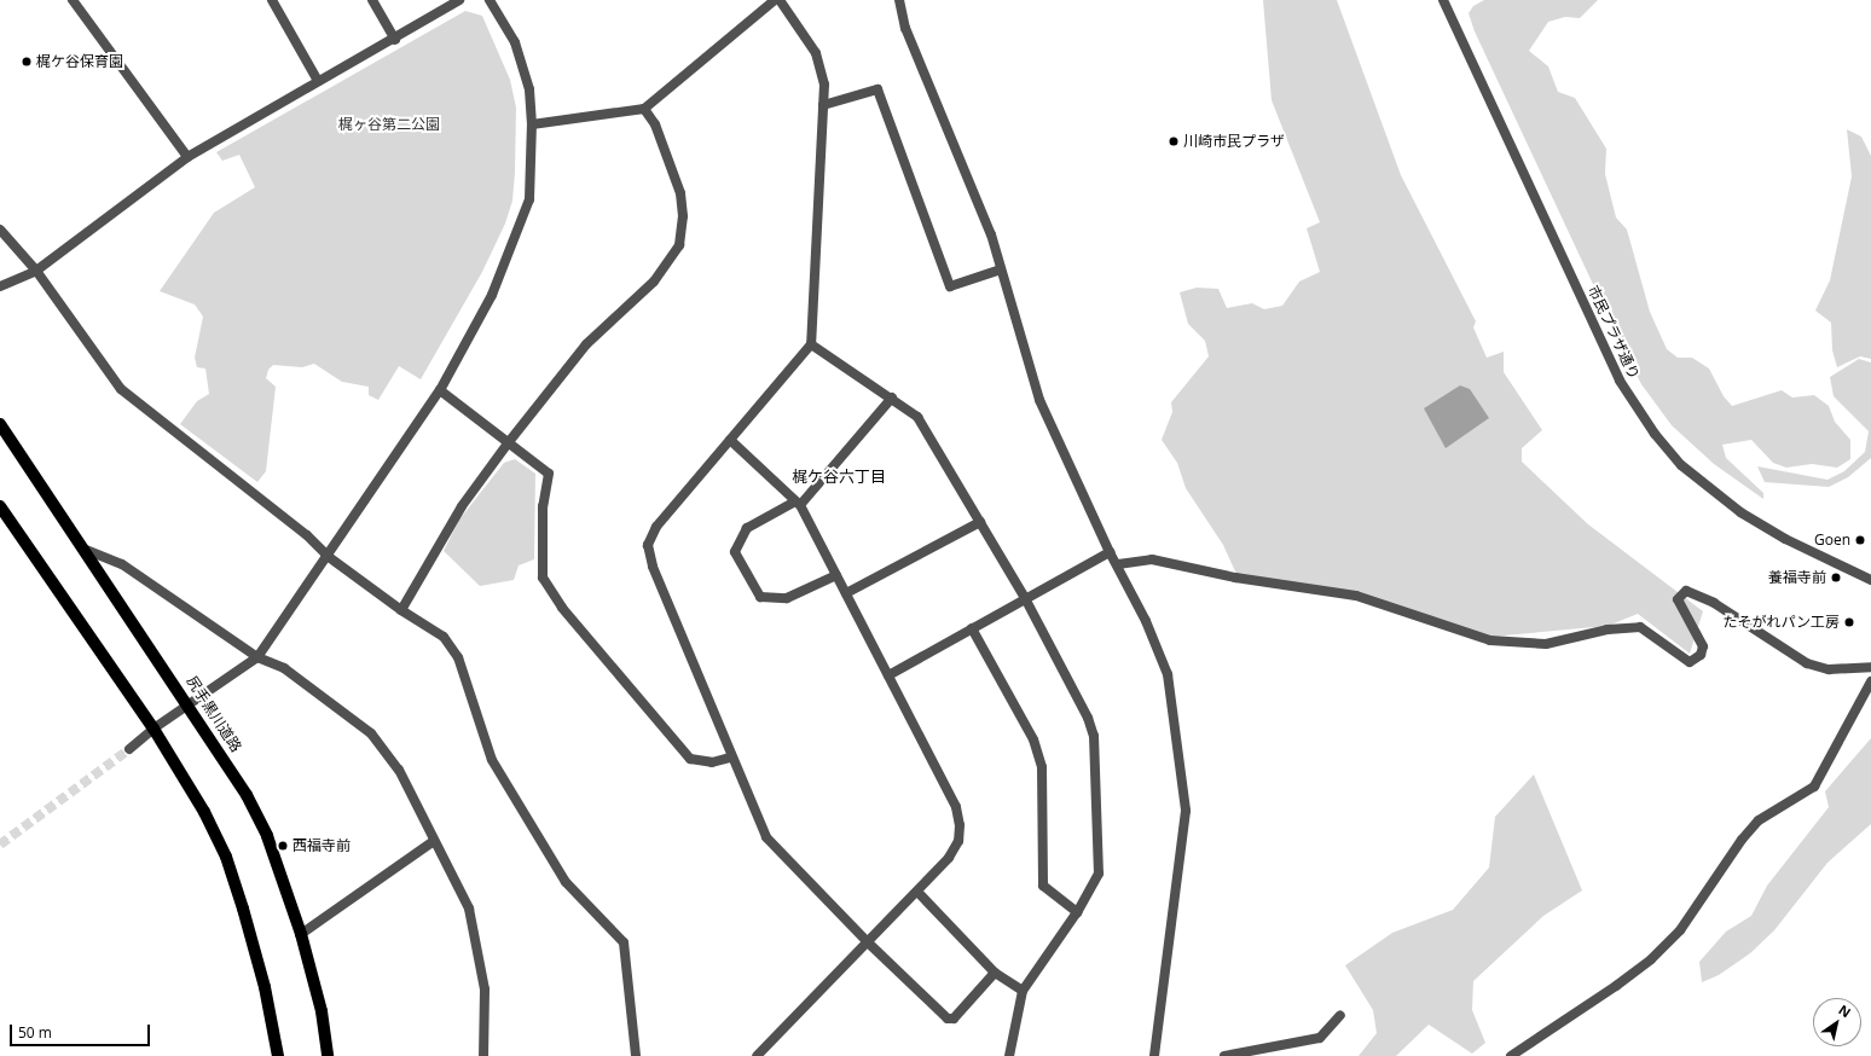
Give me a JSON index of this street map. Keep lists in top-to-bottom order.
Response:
{
  "streets": {
    "main road": ["尻手黒川道路"],
    "street": ["市民プラザ通り"]
  },
  "districts": ["梶ケ谷六丁目"],
  "parks": ["梶ヶ谷第二公園"],
  "places": [
    "梶ケ谷保育園",
    "川崎市民プラザ",
    "Goen",
    "養福寺前",
    "たそがれパン工房",
    "西福寺前"
  ],
  "scale_bar": "50 m",
  "north": "top right"
}
